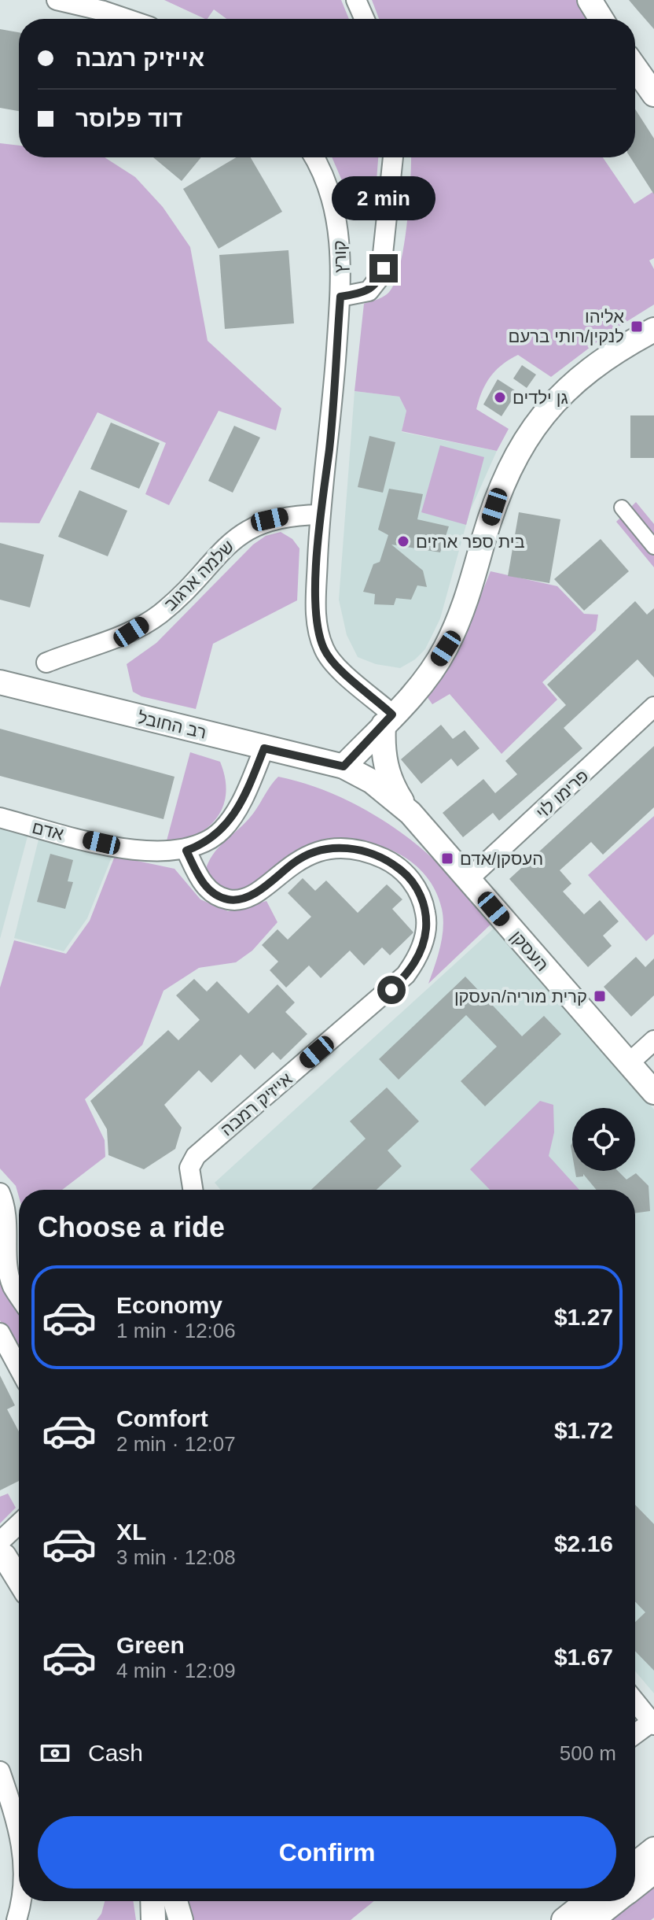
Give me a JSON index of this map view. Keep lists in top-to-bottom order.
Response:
{
  "streets": {
    "street": [
      "קורץ",
      "שלמה ארגוב",
      "רב החובל",
      "פרימו לוי",
      "אדם",
      "העסקן",
      "אייזיק רמבה"
    ]
  },
  "crossings": [
    ["קורץ", "שלמה ארגוב"],
    ["רב החובל", "אדם"],
    ["רב החובל", "העסקן"],
    ["פרימו לוי", "העסקן"],
    ["אדם", "אייזיק רמבה"]
  ],
  "places": {
    "transit": ["אליהו לנקין/רותי ברעם", "העסקן/אדם", "קרית מוריה/העסקן"],
    "other": ["גן ילדים", "בית ספר ארזים"]
  },
  "page": {
    "banner": ["אייזיק רמבה", "דוד פלוסר"],
    "bubble": "2 min",
    "heading": "Choose a ride",
    "list": [
      {
        "name": "Economy",
        "note": "1 min · 12:06",
        "value": "$1.27"
      },
      {
        "name": "Comfort",
        "note": "2 min · 12:07",
        "value": "$1.72"
      },
      {
        "name": "XL",
        "note": "3 min · 12:08",
        "value": "$2.16"
      },
      {
        "name": "Green",
        "note": "4 min · 12:09",
        "value": "$1.67"
      }
    ],
    "pay": ["Cash", "500 m"],
    "buttons": "Confirm"
  }
}
